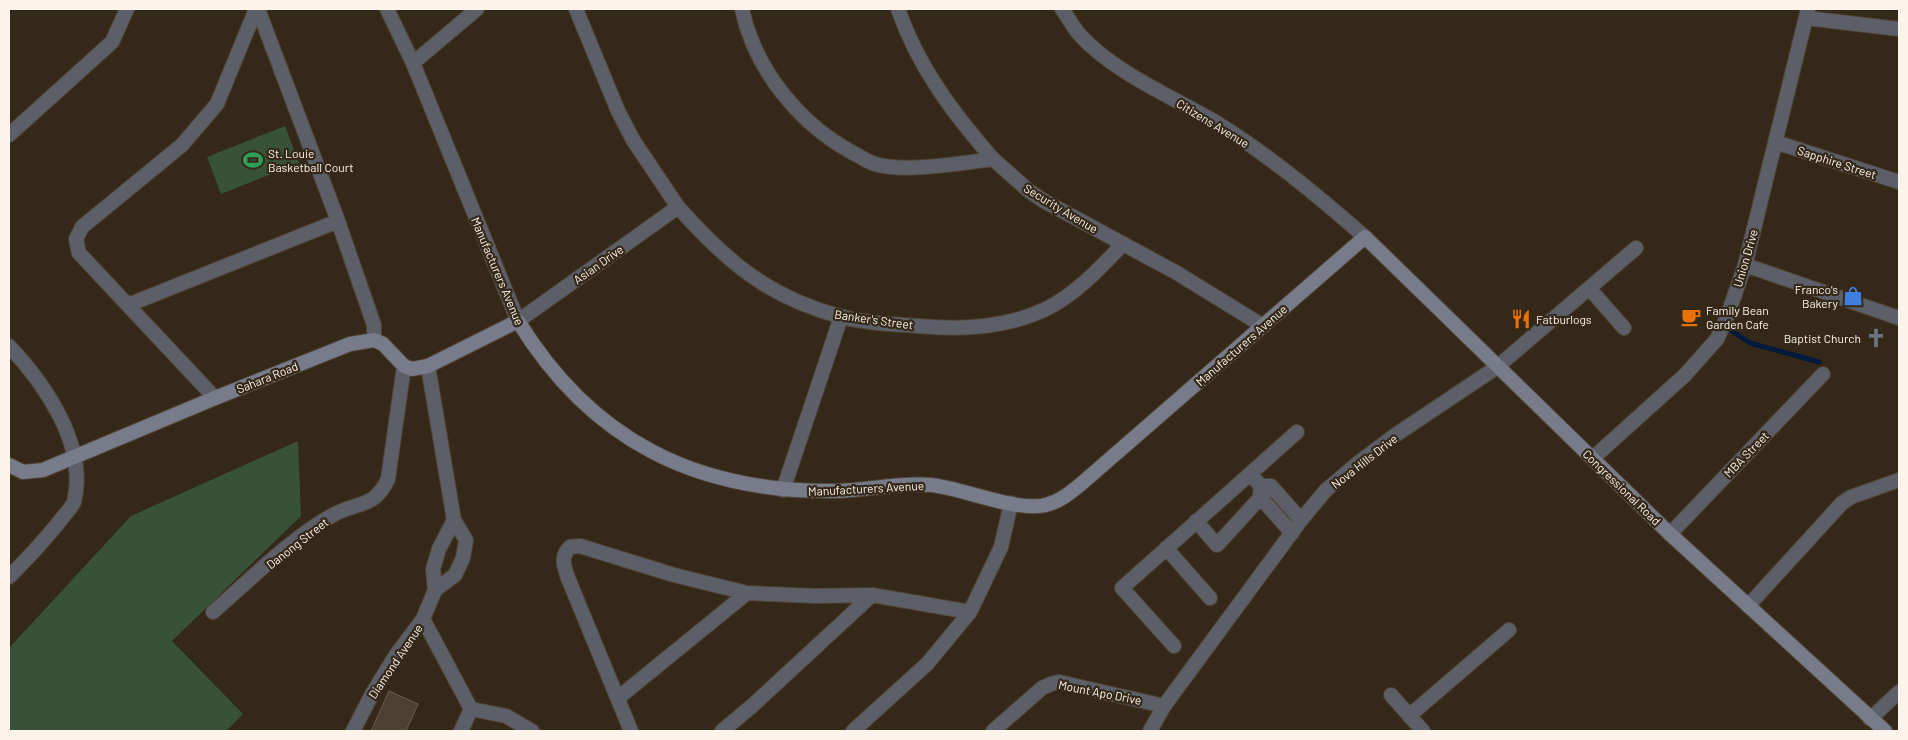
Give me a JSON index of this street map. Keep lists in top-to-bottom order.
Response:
{
  "streets": {
    "main road": ["Manufacturers Avenue", "Sahara Road", "Congressional Road"],
    "street": [
      "Citizens Avenue",
      "Sapphire Street",
      "Security Avenue",
      "Union Drive",
      "Asian Drive",
      "Banker's Street",
      "MBA Street",
      "Nova Hills Drive",
      "Danong Street",
      "Diamond Avenue",
      "Mount Apo Drive"
    ]
  },
  "crossings": [
    ["Citizens Avenue", "Manufacturers Avenue"],
    ["Citizens Avenue", "Congressional Road"],
    ["Sapphire Street", "Union Drive"],
    ["Security Avenue", "Manufacturers Avenue"],
    ["Security Avenue", "Banker's Street"],
    ["Union Drive", "Congressional Road"],
    ["Asian Drive", "Manufacturers Avenue"],
    ["Asian Drive", "Banker's Street"],
    ["Manufacturers Avenue", "Congressional Road"],
    ["MBA Street", "Congressional Road"],
    ["Nova Hills Drive", "Congressional Road"],
    ["Nova Hills Drive", "Mount Apo Drive"]
  ],
  "places": {
    "sports": ["St. Louie Basketball Court"],
    "shop": ["Franco's Bakery"],
    "cafe": ["Family Bean Garden Cafe"],
    "restaurant": ["Fatburlogs"],
    "church": ["Baptist Church"]
  }
}
